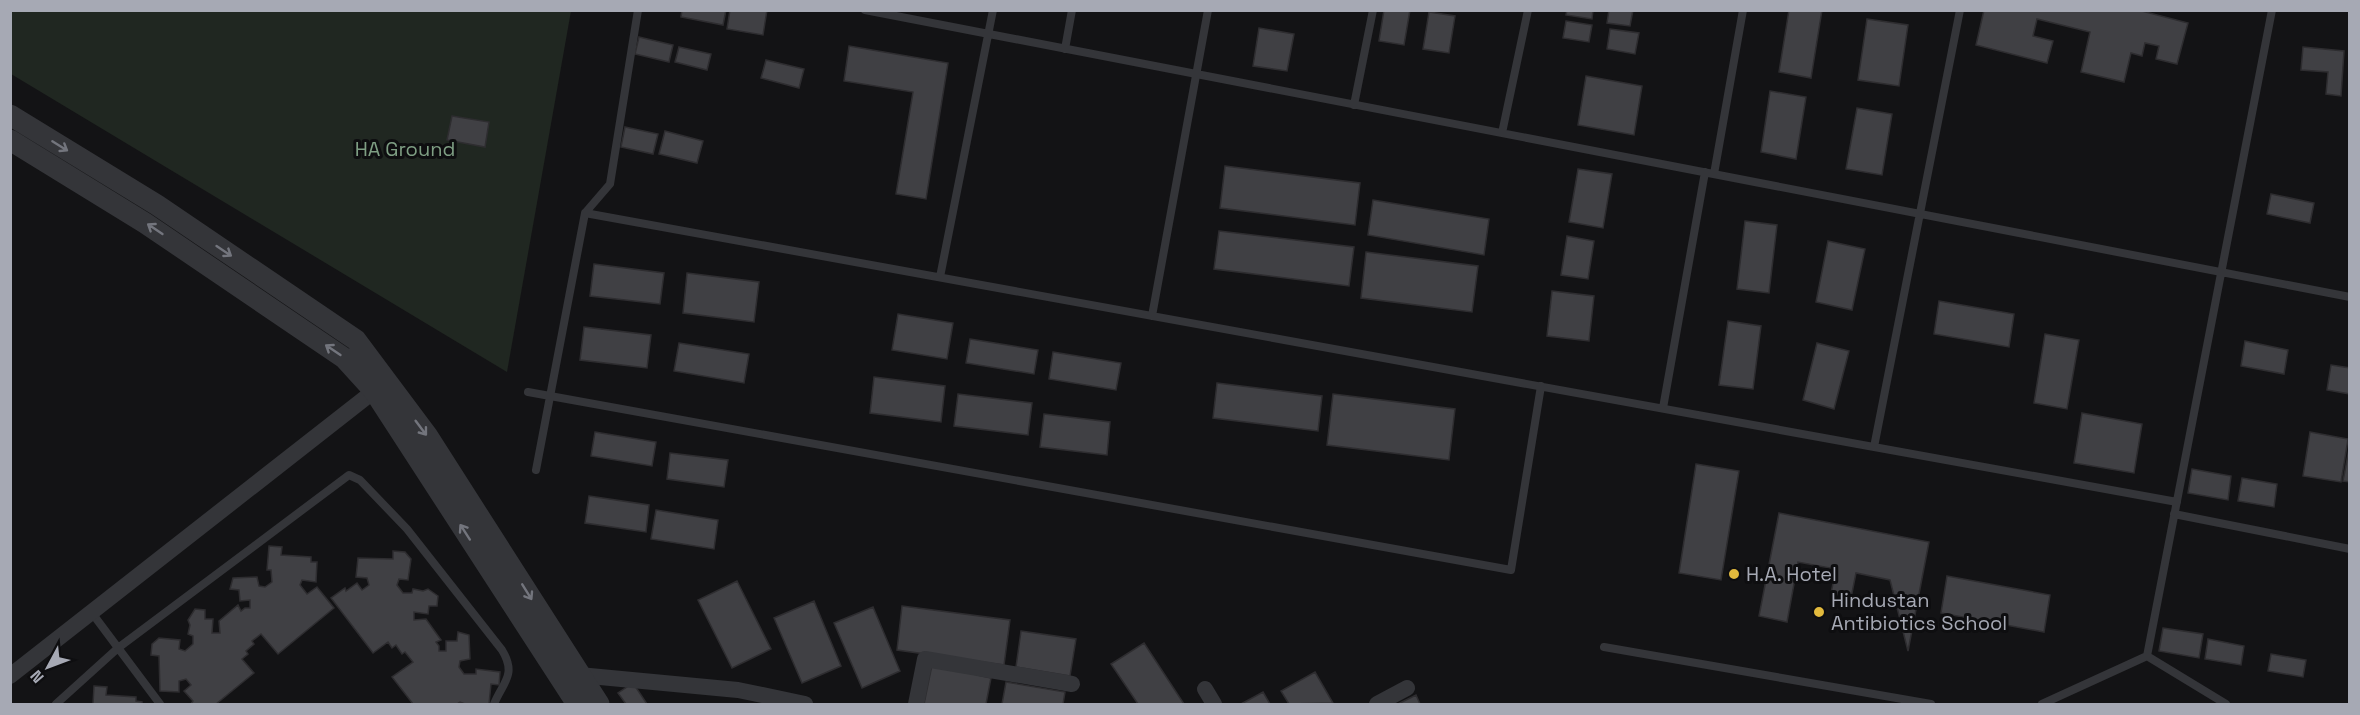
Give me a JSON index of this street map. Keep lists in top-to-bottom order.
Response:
{
  "parks": ["HA Ground"],
  "places": ["H.A. Hotel", "Hindustan Antibiotics School"],
  "north": "bottom left"
}
